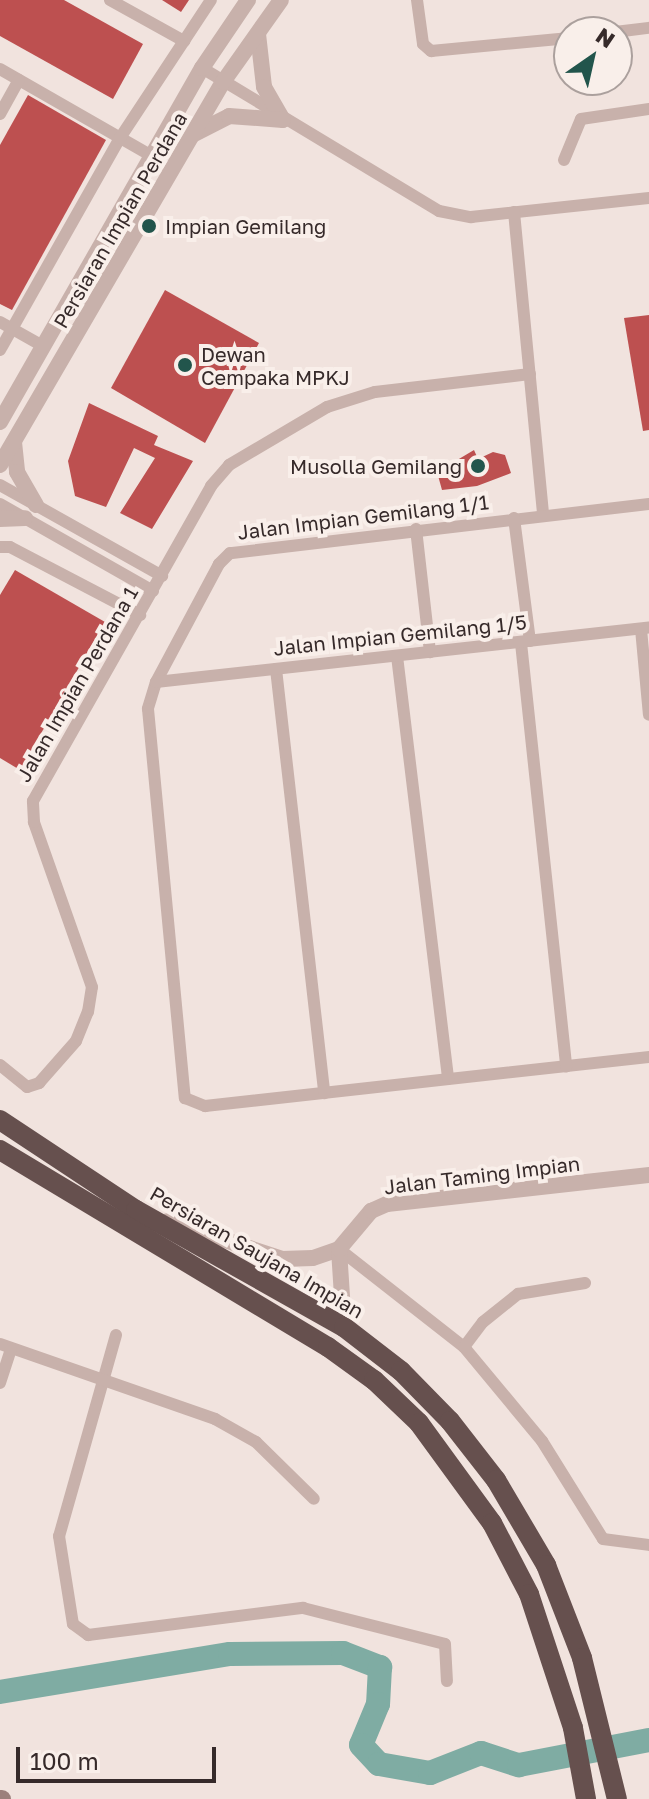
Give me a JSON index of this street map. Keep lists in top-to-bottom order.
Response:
{
  "streets": {
    "highway": ["Persiaran Saujana Impian"],
    "street": [
      "Persiaran Impian Perdana",
      "Jalan Impian Gemilang 1/1",
      "Jalan Impian Gemilang 1/5",
      "Jalan Impian Perdana 1",
      "Jalan Taming Impian"
    ]
  },
  "crossings": [
    ["Jalan Impian Gemilang 1/1", "Jalan Impian Gemilang 1/5"]
  ],
  "places": ["Impian Gemilang", "Dewan Cempaka MPKJ", "Musolla Gemilang"],
  "scale_bar": "100 m",
  "north": "top right"
}
